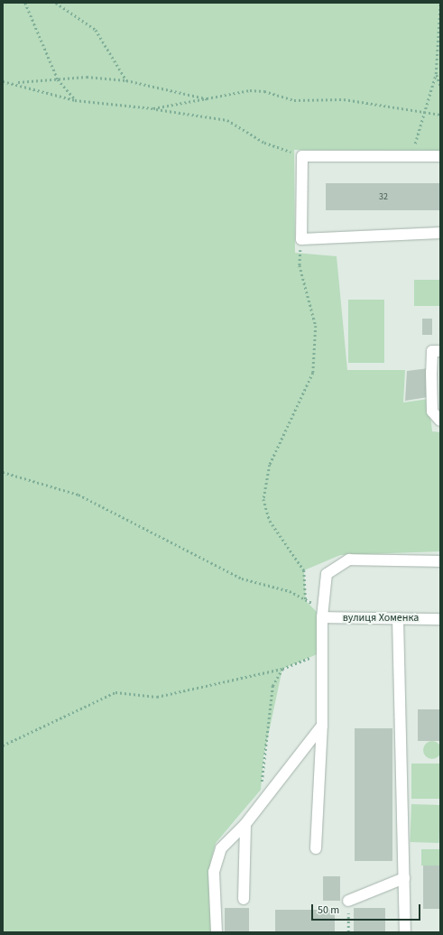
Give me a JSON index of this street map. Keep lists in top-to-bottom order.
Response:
{
  "streets": {
    "street": ["вулиця Хоменка"]
  },
  "house_numbers": ["32"],
  "scale_bar": "50 m"
}
